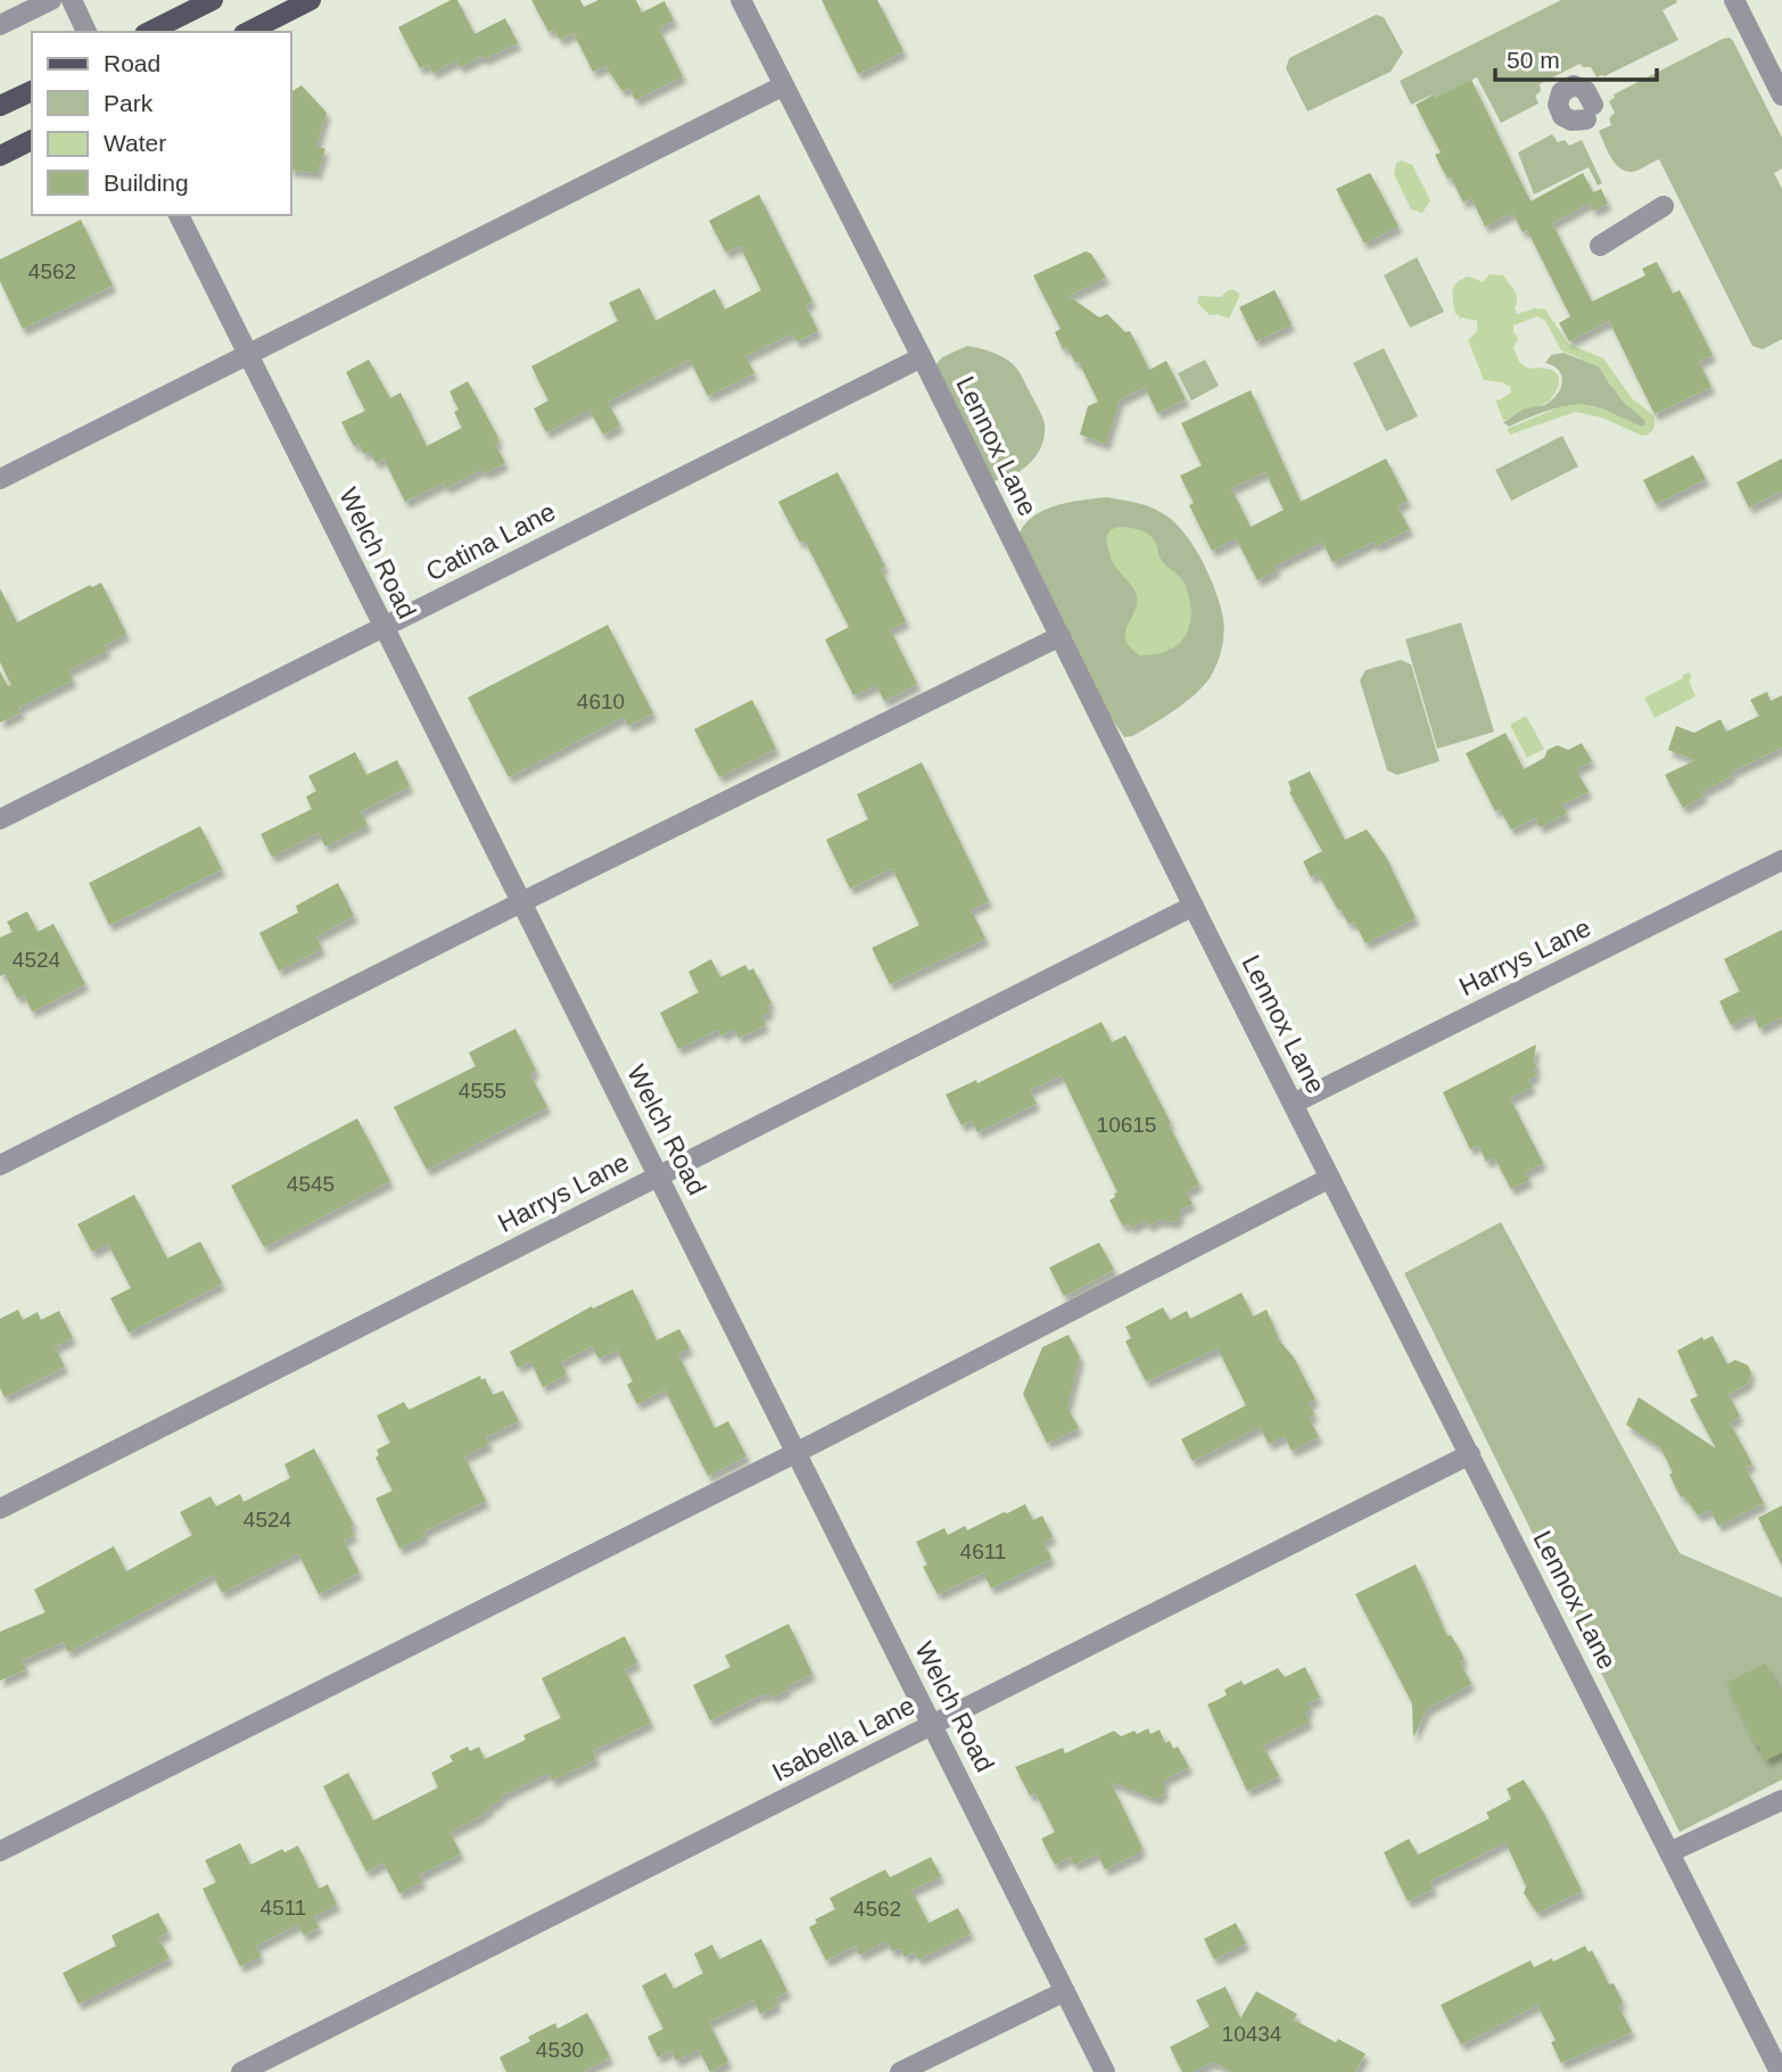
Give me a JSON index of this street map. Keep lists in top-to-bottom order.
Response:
{
  "streets": {
    "street": [
      "Lennox Lane",
      "Catina Lane",
      "Welch Road",
      "Harrys Lane",
      "Isabella Lane"
    ]
  },
  "crossings": [
    ["Lennox Lane", "Catina Lane"],
    ["Lennox Lane", "Harrys Lane"],
    ["Lennox Lane", "Isabella Lane"],
    ["Catina Lane", "Welch Road"],
    ["Welch Road", "Harrys Lane"],
    ["Welch Road", "Isabella Lane"]
  ],
  "house_numbers": [
    "4562",
    "4610",
    "4524",
    "4555",
    "10615",
    "4545",
    "4524",
    "4611",
    "4511",
    "4562",
    "10434",
    "4530"
  ],
  "legend": [
    "Road",
    "Park",
    "Water",
    "Building"
  ],
  "scale_bar": "50 m"
}
